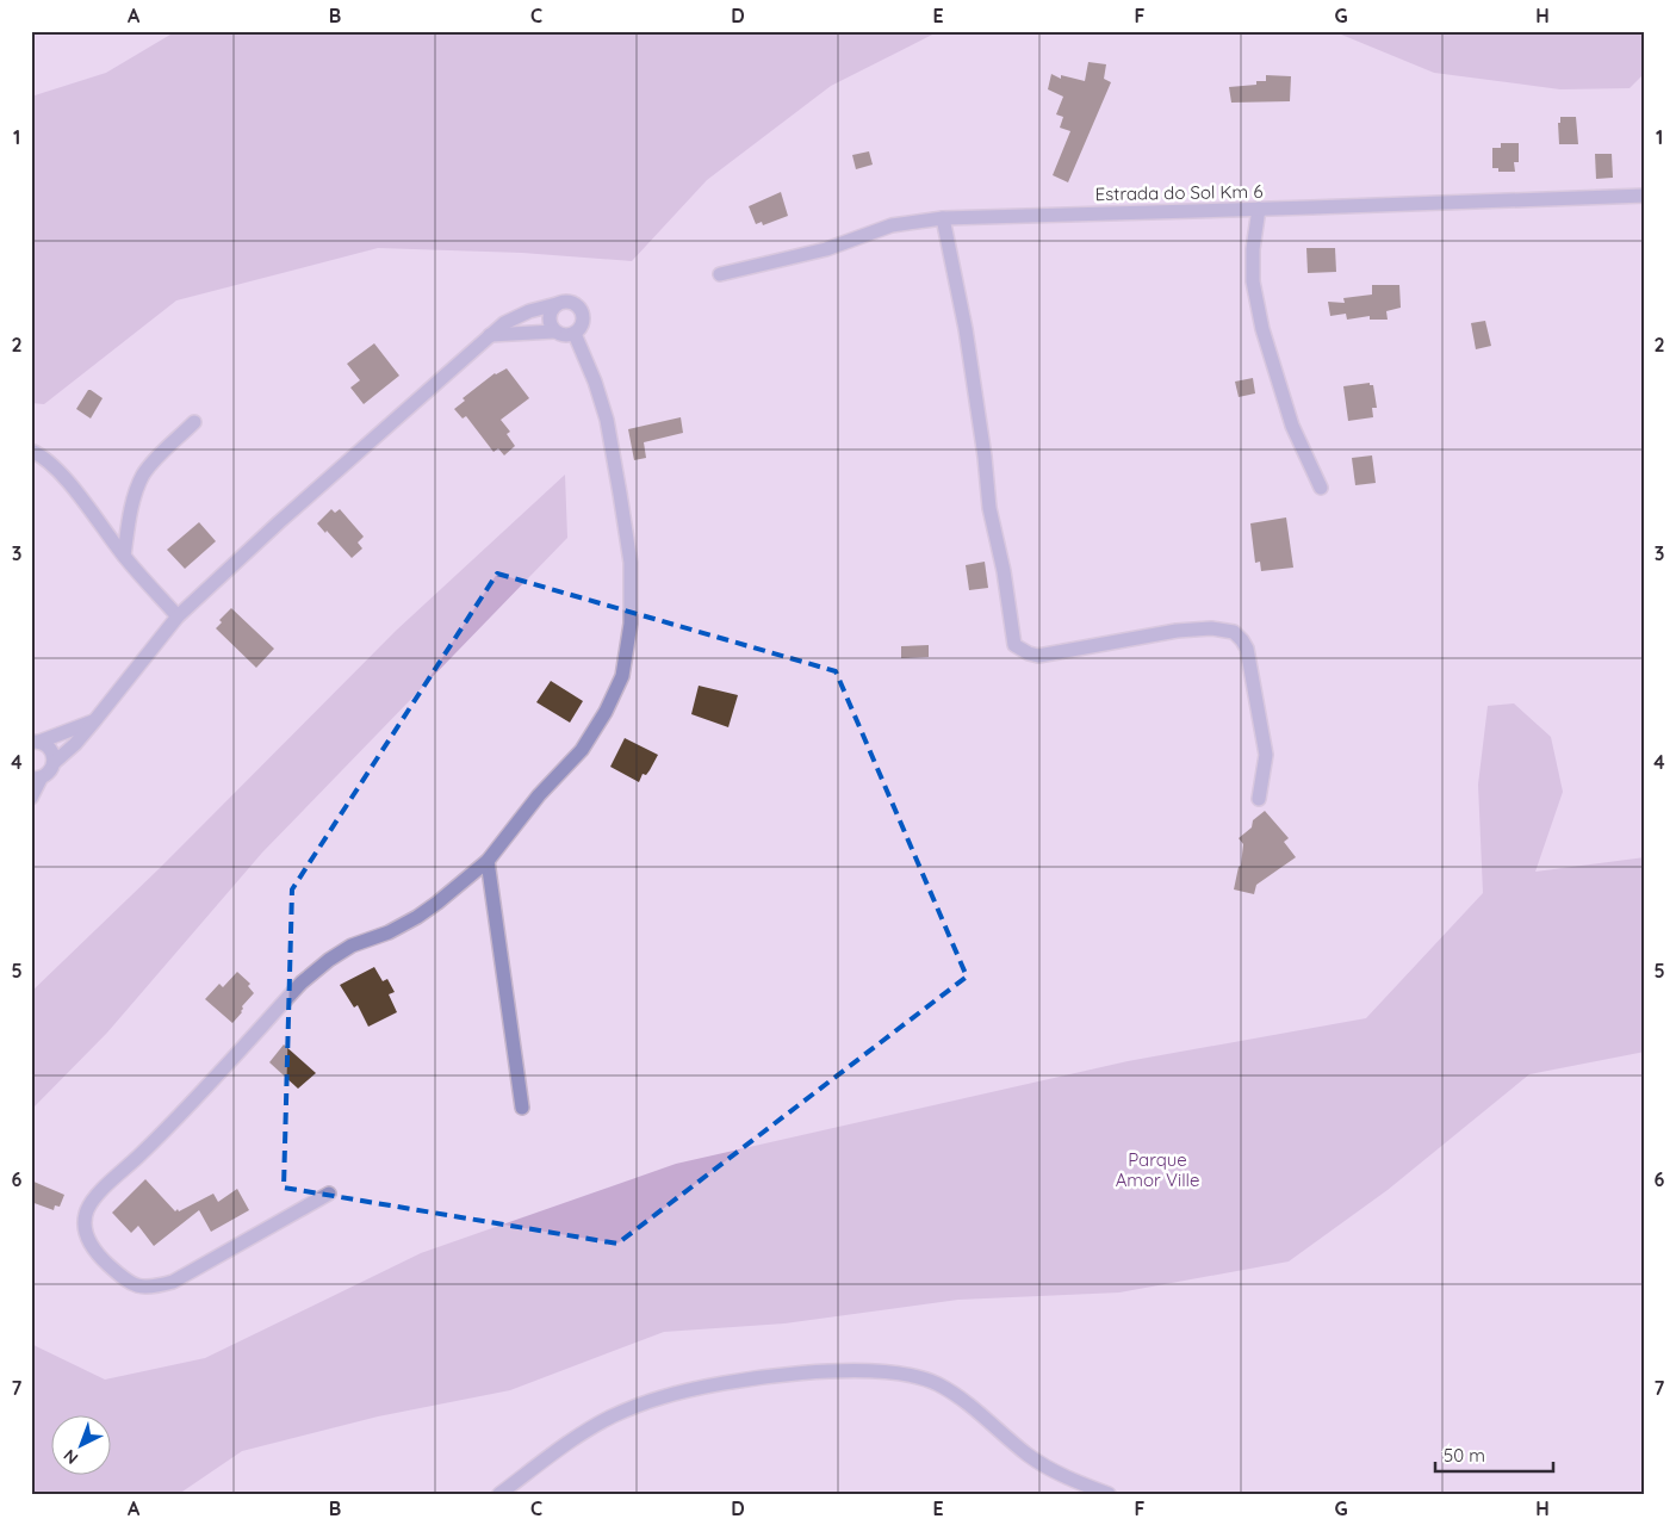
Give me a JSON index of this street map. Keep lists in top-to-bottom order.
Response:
{
  "streets": {
    "street": ["Estrada do Sol Km 6"]
  },
  "parks": ["Parque Amor Ville"],
  "scale_bar": "50 m",
  "north": "bottom left",
  "grid": {
    "columns": [
      "A",
      "B",
      "C",
      "D",
      "E",
      "F",
      "G",
      "H"
    ],
    "rows": [
      "1",
      "2",
      "3",
      "4",
      "5",
      "6",
      "7"
    ]
  }
}
